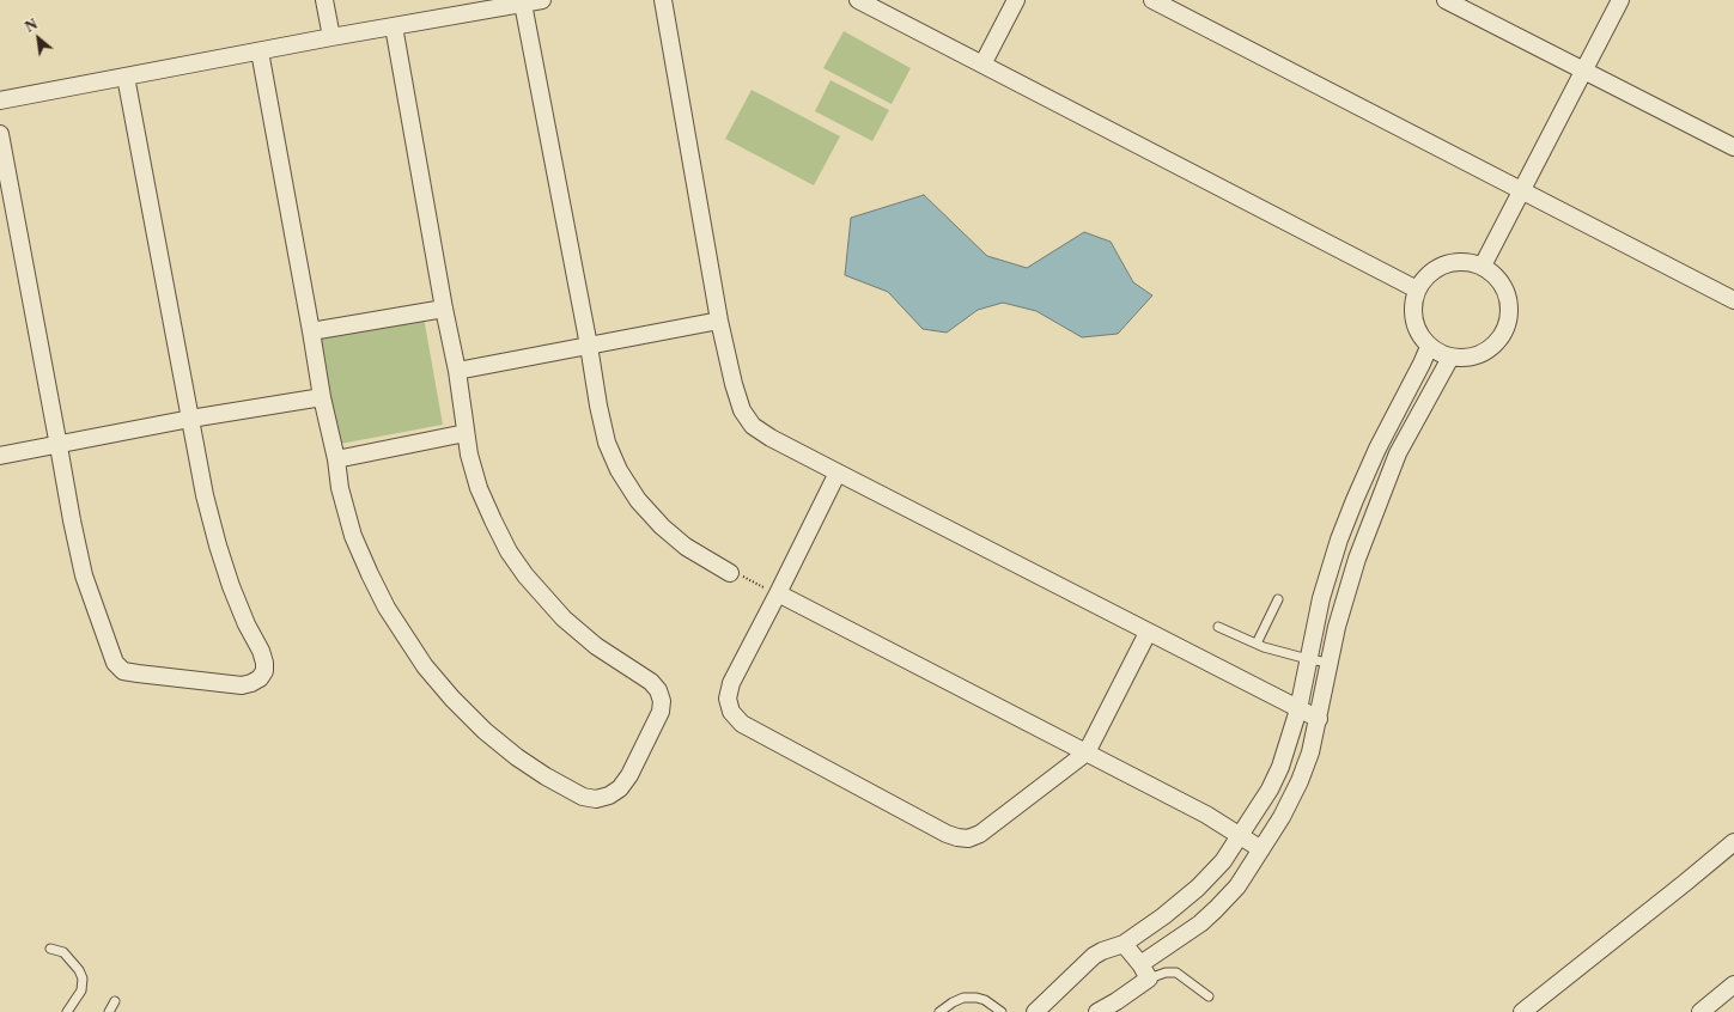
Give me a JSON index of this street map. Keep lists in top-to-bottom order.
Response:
{
  "north": "top left"
}
